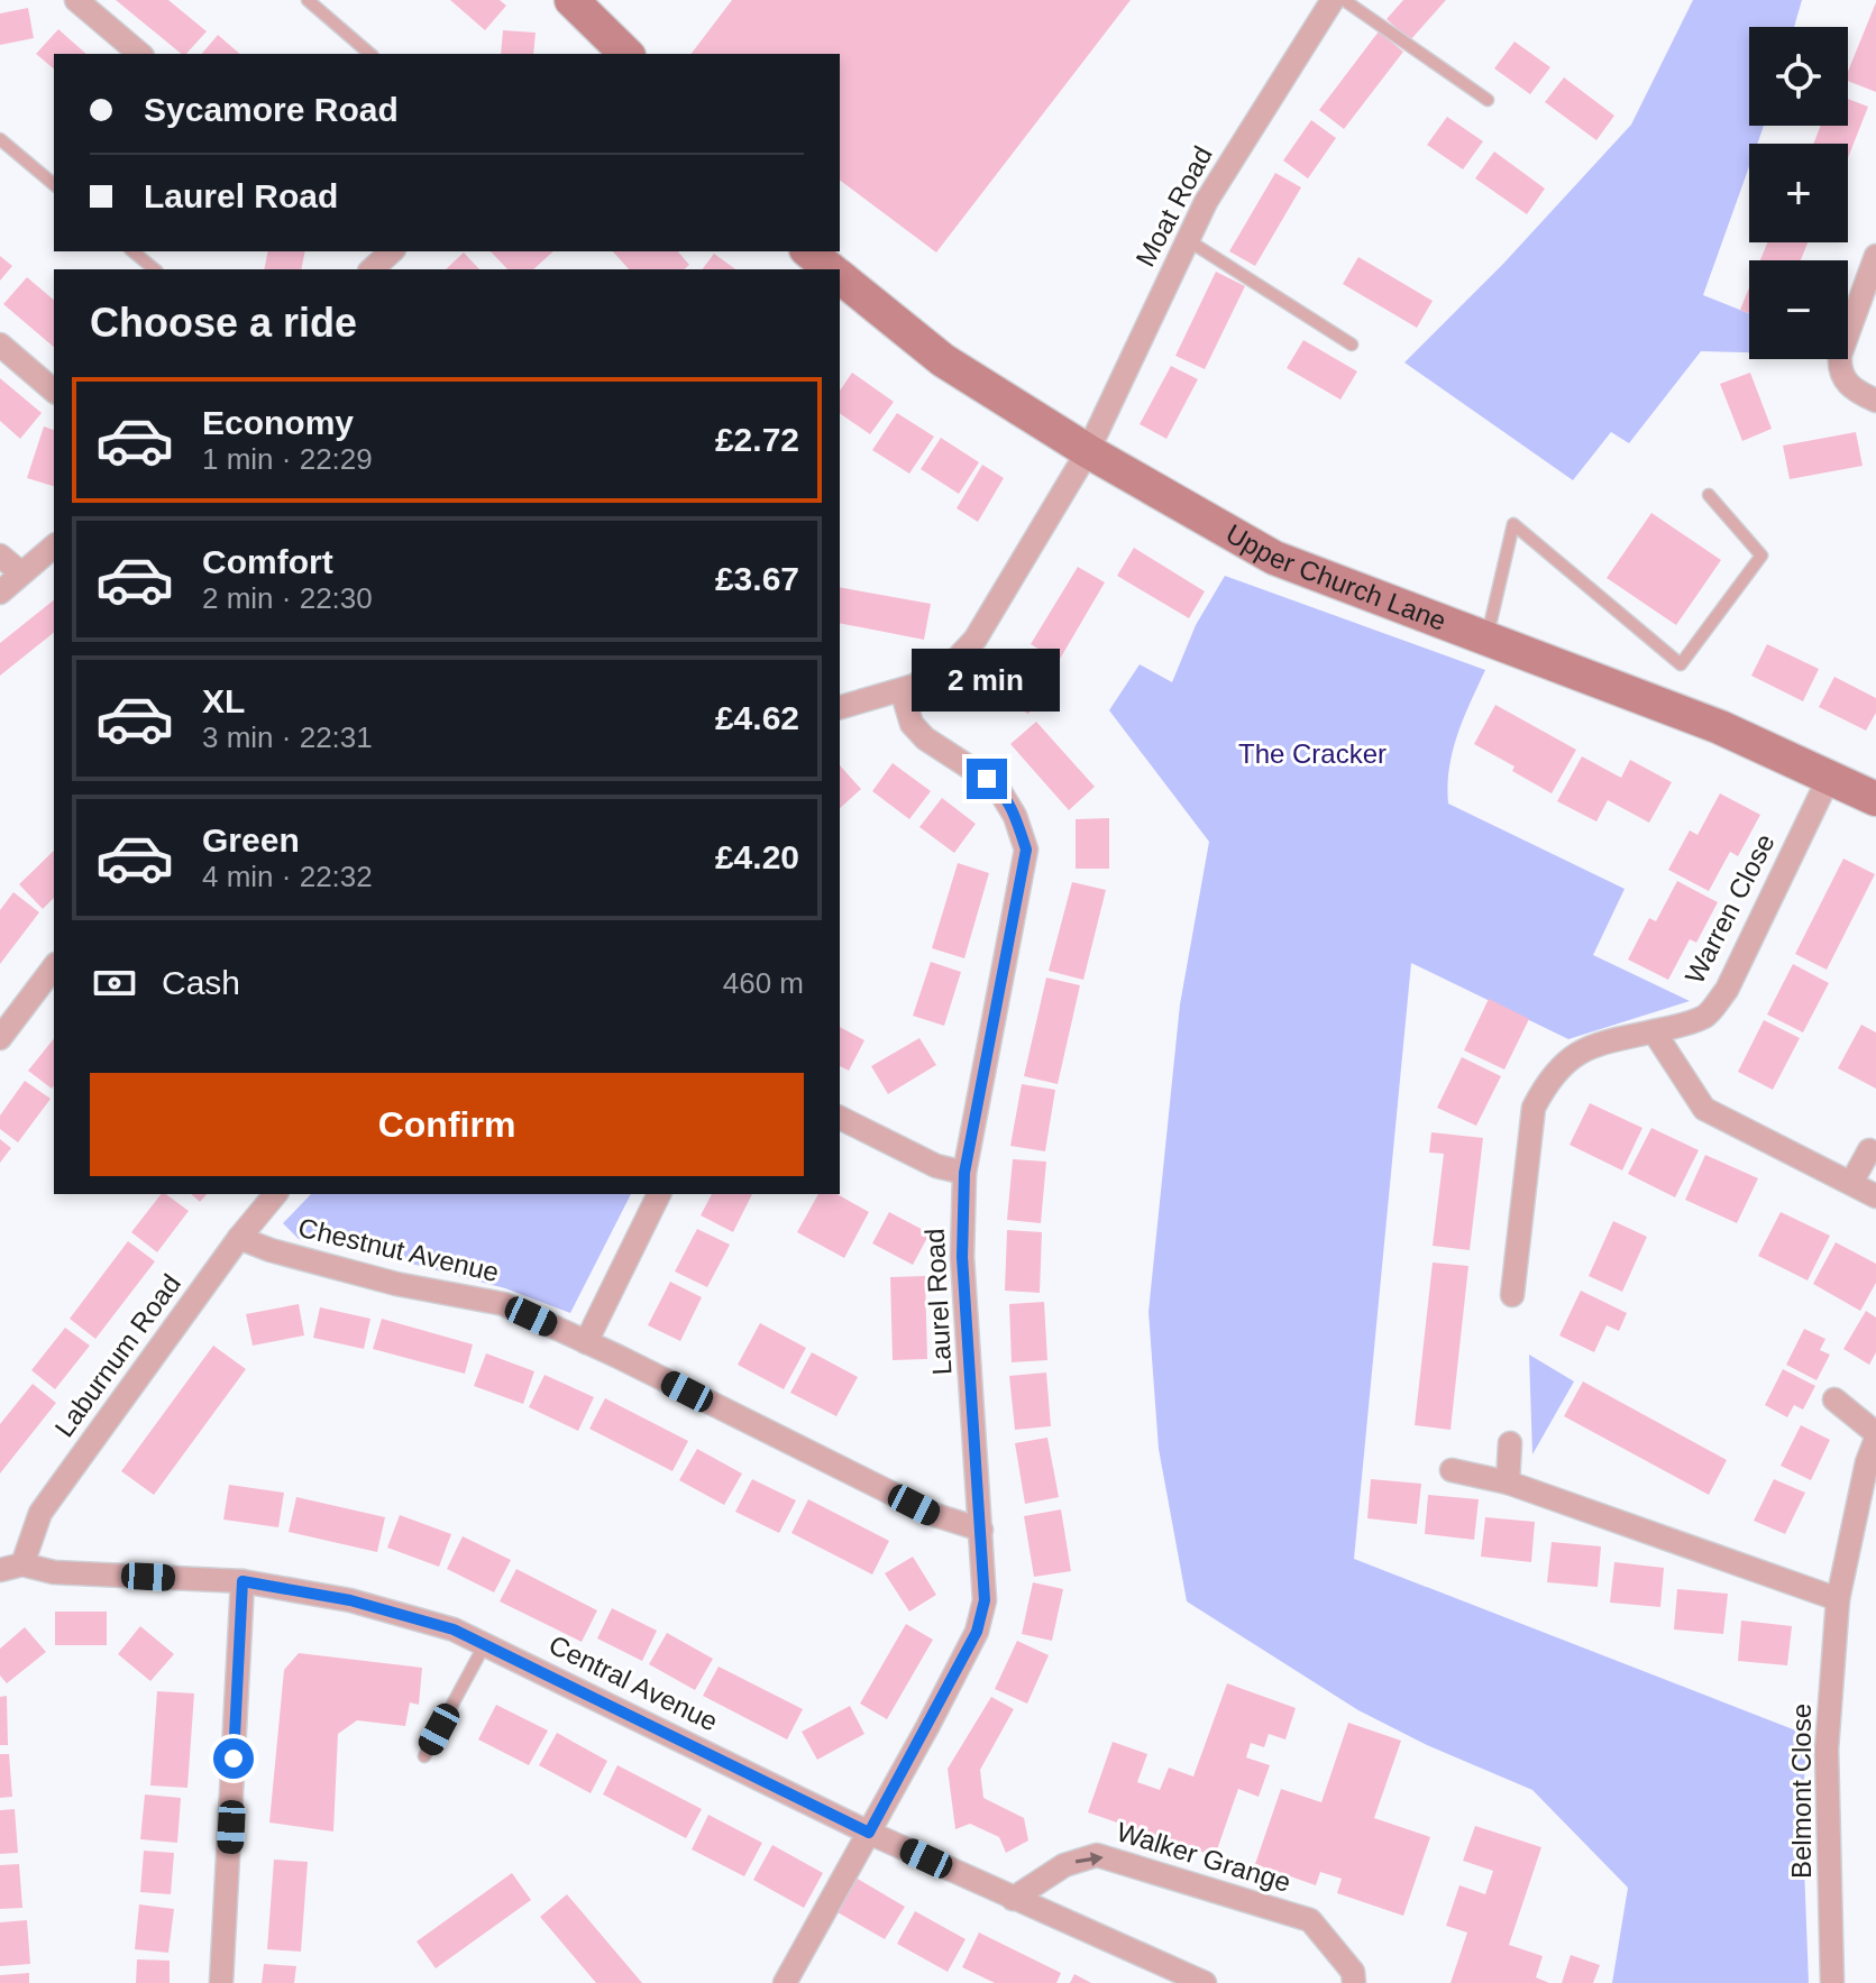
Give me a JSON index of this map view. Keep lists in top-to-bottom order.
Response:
{
  "streets": {
    "main road": ["Upper Church Lane"],
    "street": [
      "Moat Road",
      "Warren Close",
      "Chestnut Avenue",
      "Laurel Road",
      "Laburnum Road",
      "Central Avenue",
      "Belmont Close",
      "Walker Grange"
    ]
  },
  "crossings": [
    ["Moat Road", "Upper Church Lane"],
    ["Upper Church Lane", "Warren Close"],
    ["Chestnut Avenue", "Laurel Road"],
    ["Chestnut Avenue", "Laburnum Road"],
    ["Laurel Road", "Central Avenue"],
    ["Laburnum Road", "Central Avenue"],
    ["Central Avenue", "Walker Grange"]
  ],
  "one_way": ["Walker Grange"],
  "parks": ["The Cracker"],
  "page": {
    "map_buttons": ["+", "−"],
    "banner": ["Sycamore Road", "Laurel Road"],
    "heading": "Choose a ride",
    "list": [
      {
        "name": "Economy",
        "note": "1 min · 22:29",
        "value": "£2.72"
      },
      {
        "name": "Comfort",
        "note": "2 min · 22:30",
        "value": "£3.67"
      },
      {
        "name": "XL",
        "note": "3 min · 22:31",
        "value": "£4.62"
      },
      {
        "name": "Green",
        "note": "4 min · 22:32",
        "value": "£4.20"
      }
    ],
    "bubble": "2 min",
    "pay": ["Cash", "460 m"],
    "buttons": "Confirm"
  }
}
